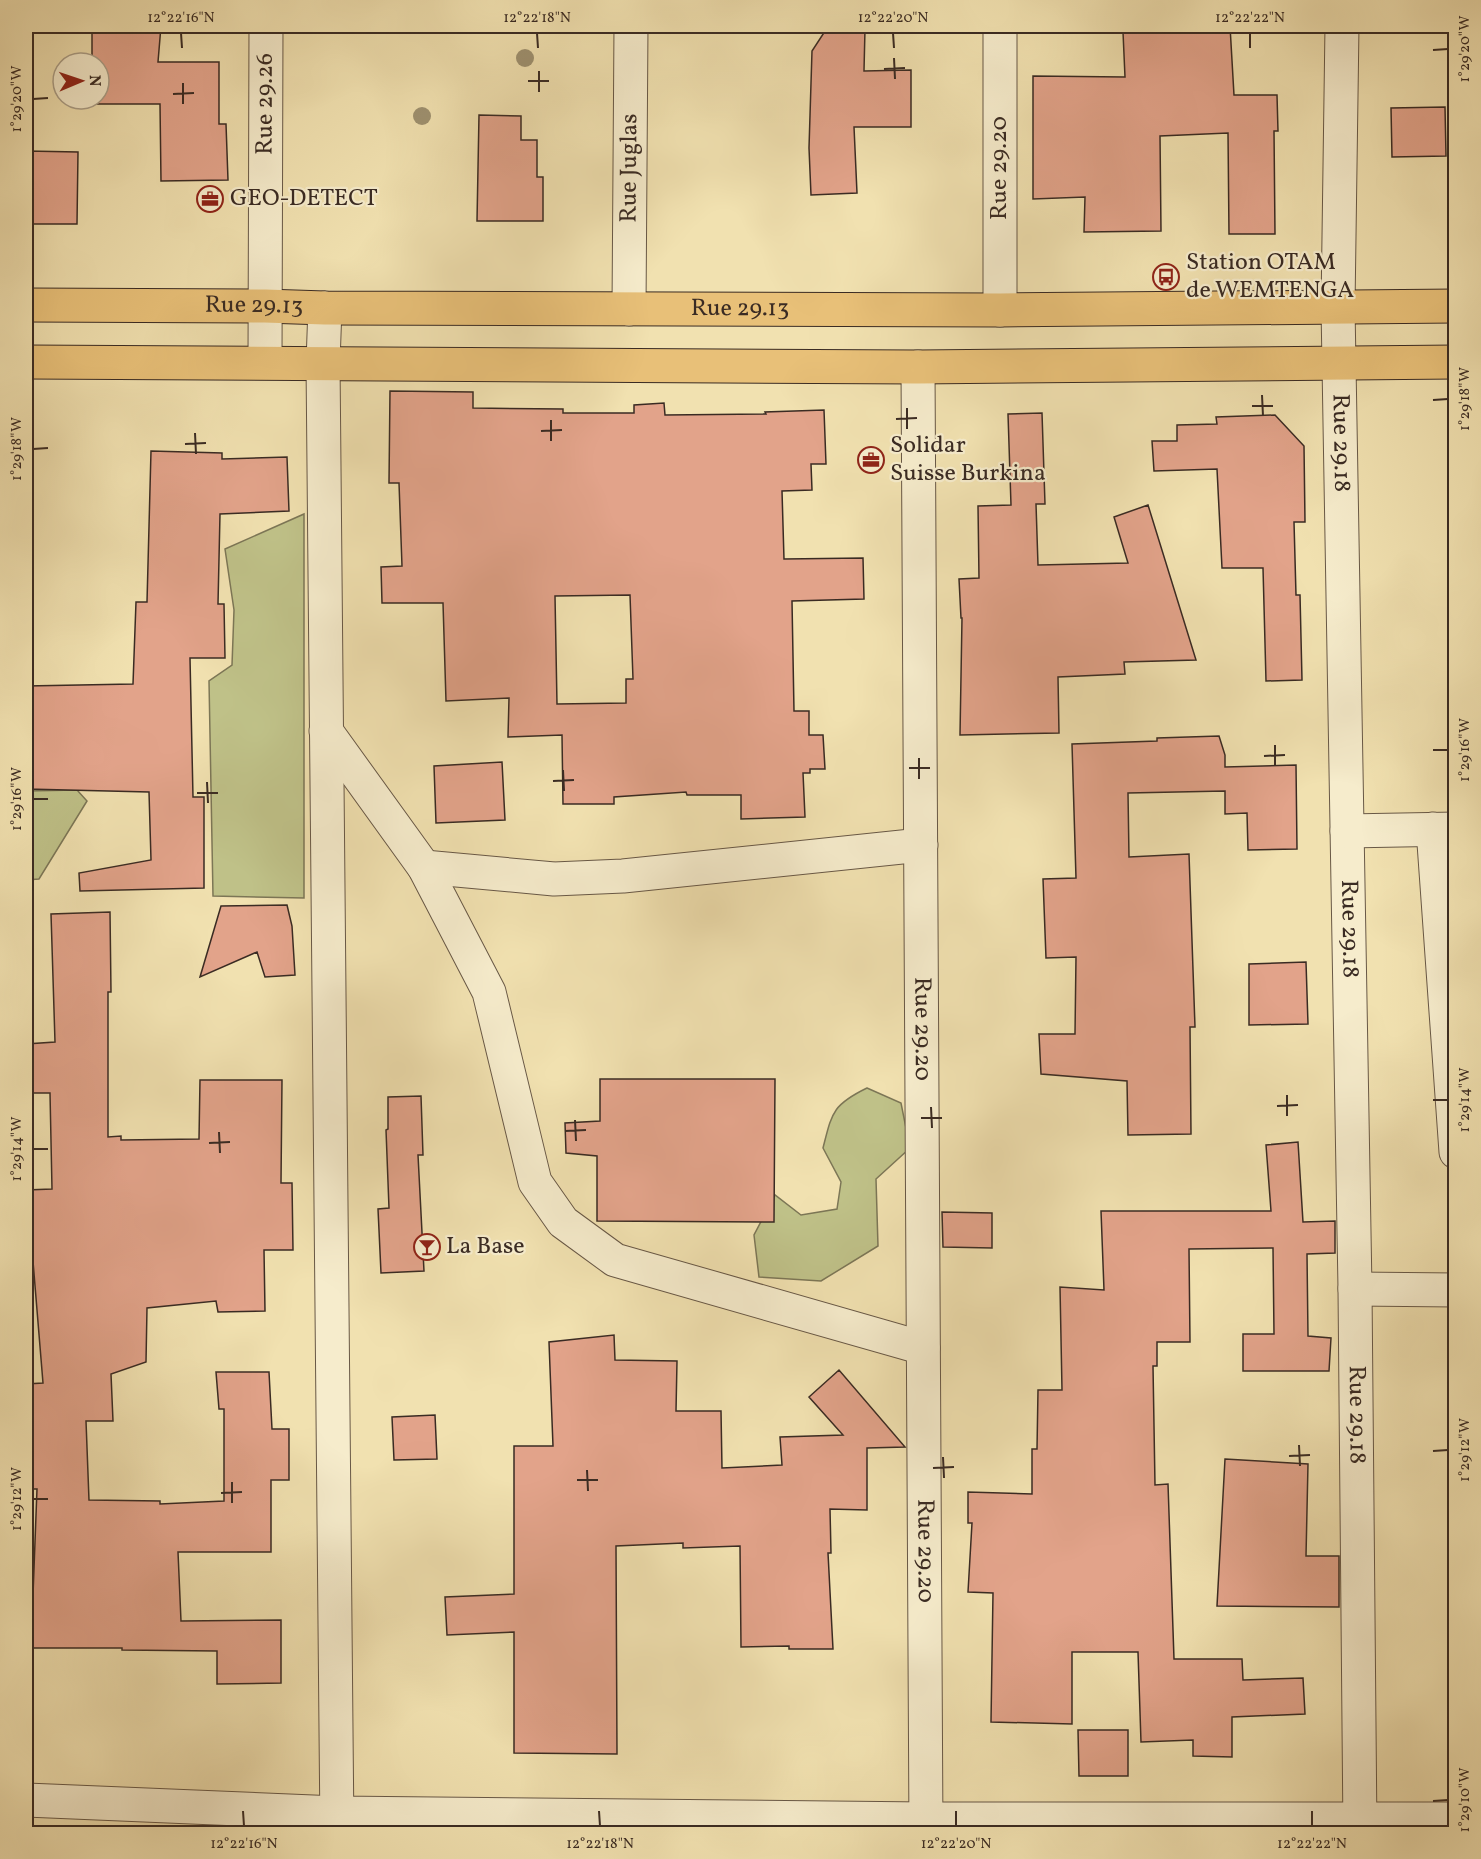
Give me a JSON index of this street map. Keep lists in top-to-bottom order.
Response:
{
  "streets": {
    "main road": ["Rue 29.13"],
    "street": [
      "Rue 29.26",
      "Rue Juglas",
      "Rue 29.20",
      "Rue 29.18"
    ]
  },
  "crossings": [
    ["Rue 29.26", "Rue 29.13"],
    ["Rue Juglas", "Rue 29.13"],
    ["Rue 29.20", "Rue 29.13"],
    ["Rue 29.13", "Rue 29.18"]
  ],
  "places": {
    "office": ["GEO-DETECT", "Solidar Suisse Burkina"],
    "bus stop": ["Station OTAM de WEMTENGA"],
    "bar": ["La Base"]
  },
  "north": "right",
  "coordinates": [
    "12°22'16\"N",
    "12°22'18\"N",
    "12°22'20\"N",
    "12°22'22\"N",
    "1°29'20\"W",
    "1°29'18\"W",
    "1°29'16\"W",
    "1°29'14\"W",
    "1°29'12\"W",
    "1°29'10\"W"
  ]
}
